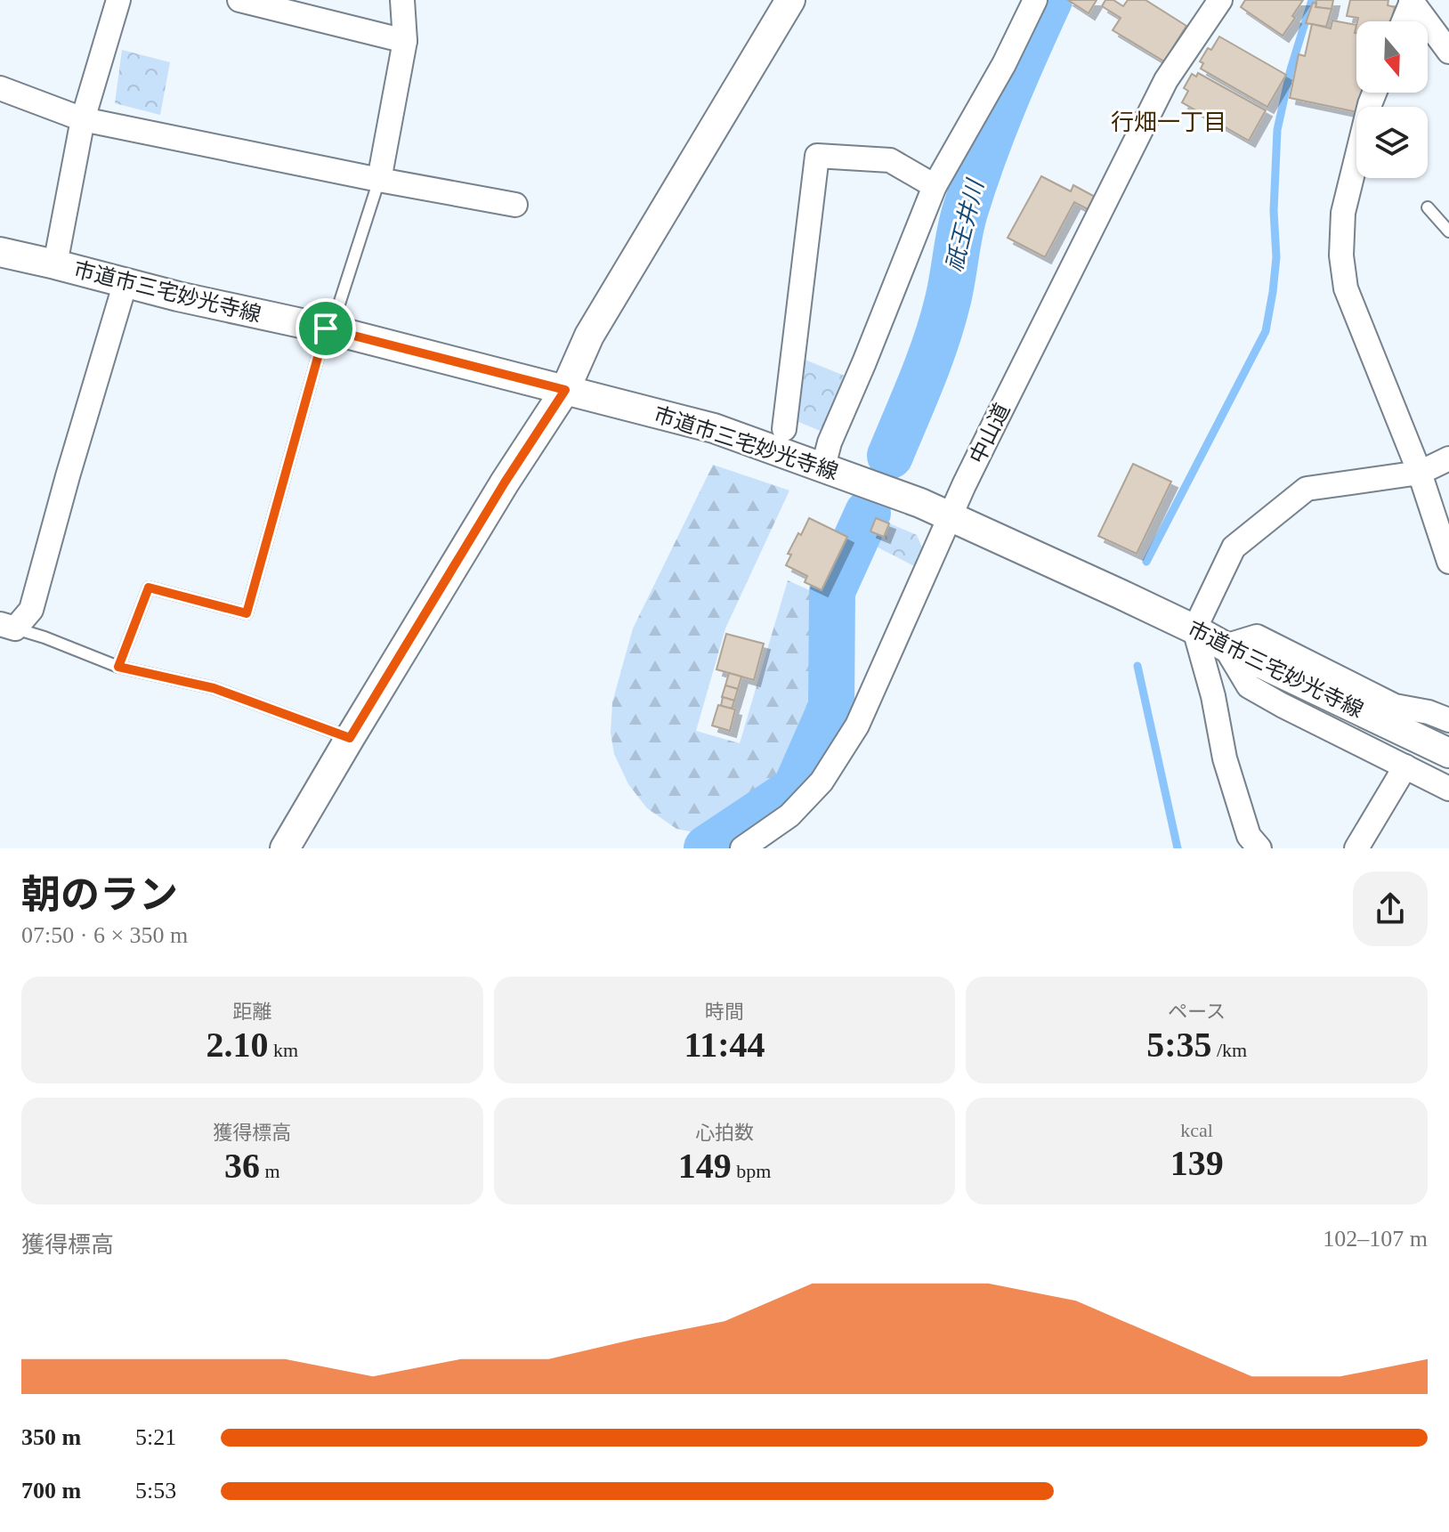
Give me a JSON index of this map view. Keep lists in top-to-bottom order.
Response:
{
  "streets": {
    "street": ["市道市三宅妙光寺線", "中山道"]
  },
  "crossings": [
    ["市道市三宅妙光寺線", "中山道"]
  ],
  "districts": ["行畑一丁目"],
  "water": ["祇王井川"],
  "north": "bottom",
  "page": {
    "heading": ["朝のラン", "07:50 · 6 × 350 m"],
    "stats": [
      ["距離", "2.10 km"],
      ["時間", "11:44"],
      ["ペース", "5:35 /km"],
      ["獲得標高", "36 m"],
      ["心拍数", "149 bpm"],
      ["kcal", "139"]
    ],
    "chart": ["獲得標高", "102–107 m"],
    "list": [
      {
        "name": "350 m",
        "note": "5:21"
      },
      {
        "name": "700 m",
        "note": "5:53"
      }
    ]
  }
}
